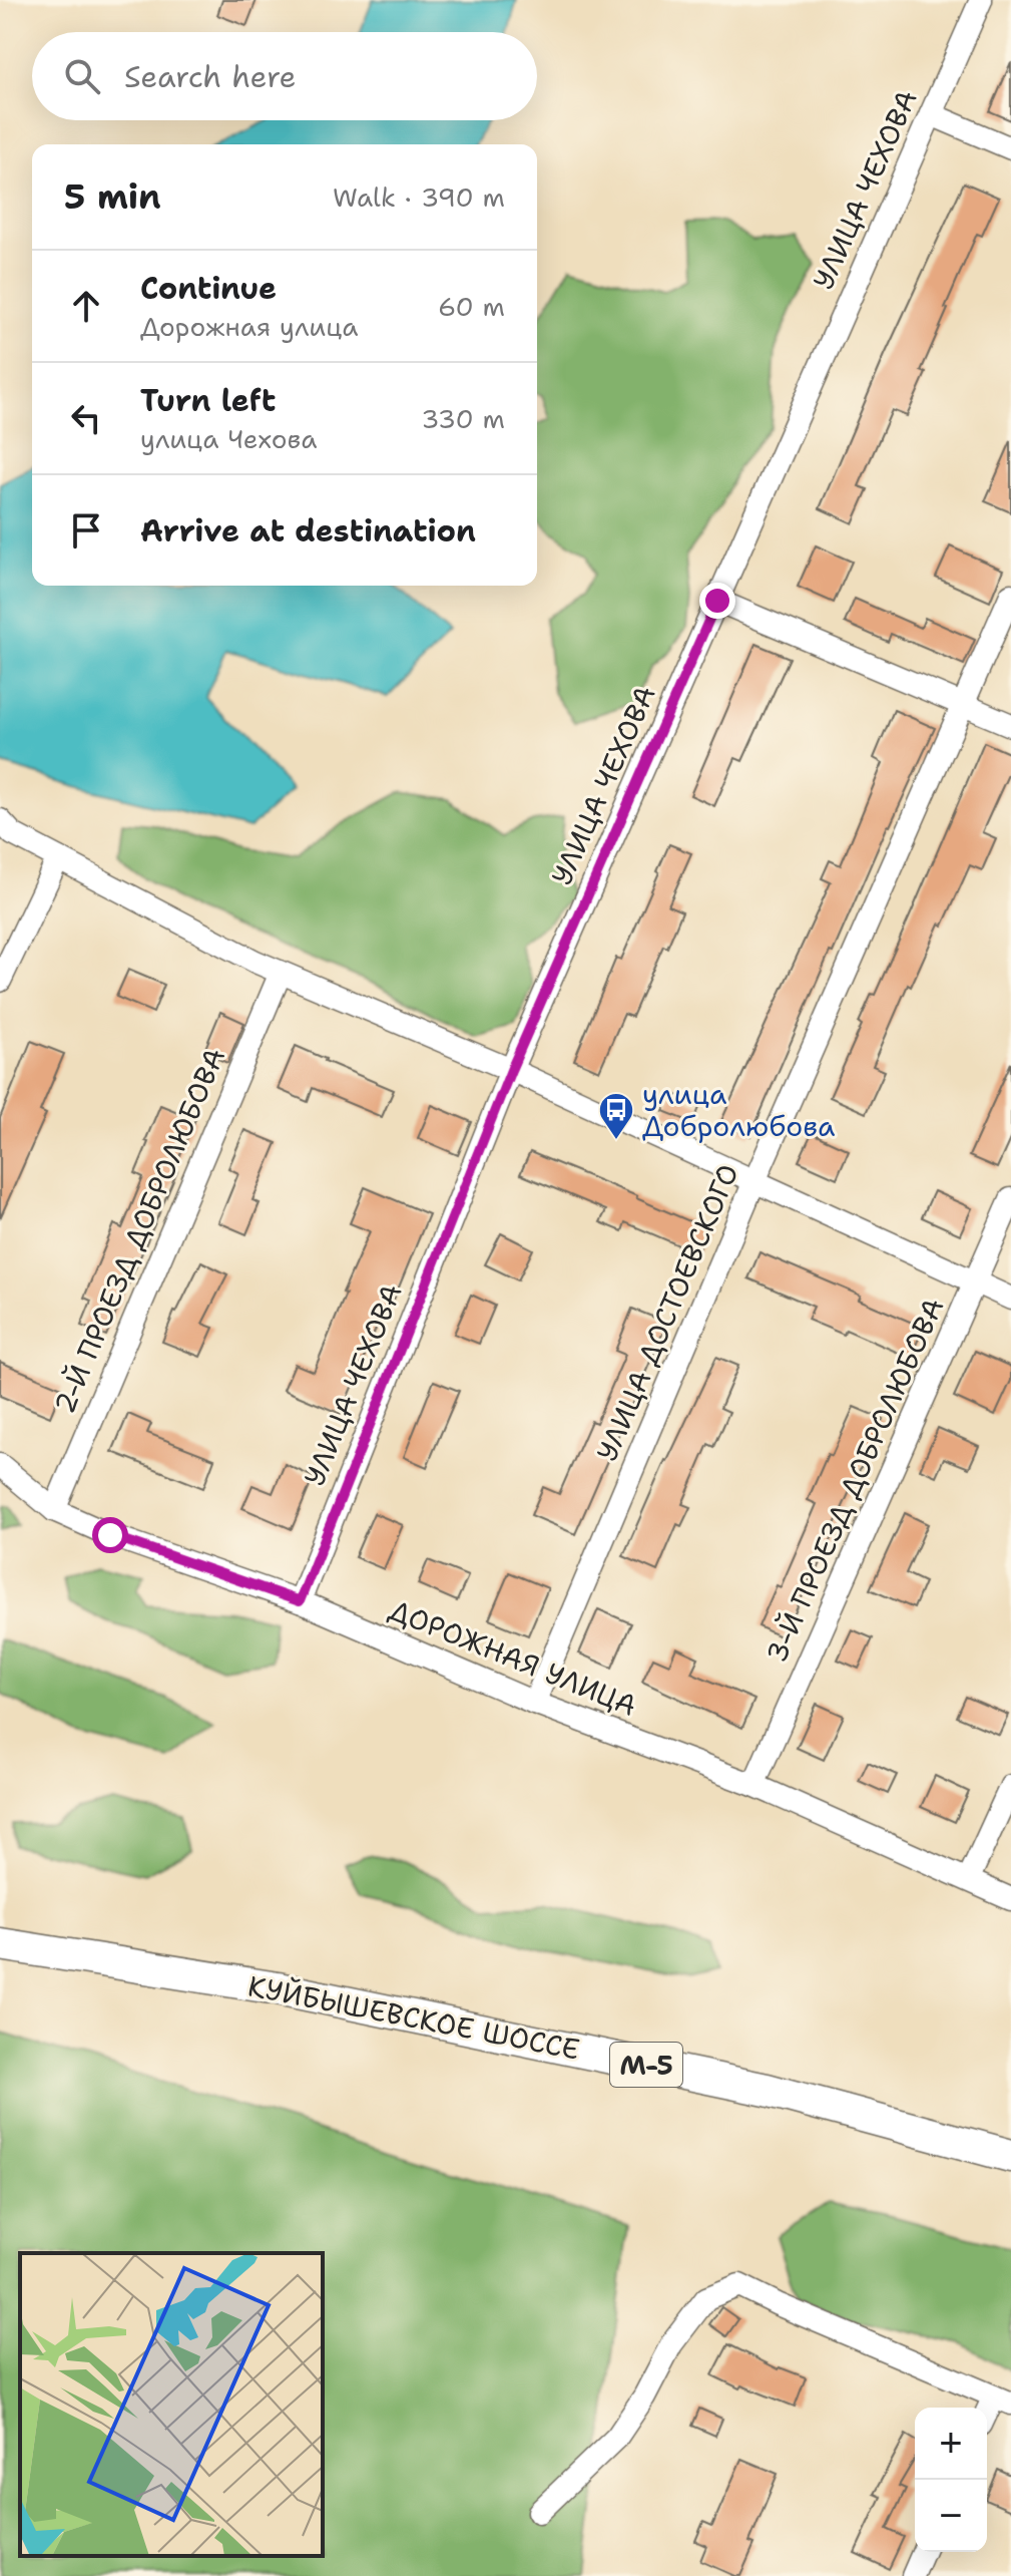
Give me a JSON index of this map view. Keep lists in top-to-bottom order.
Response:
{
  "streets": {
    "highway": ["КУЙБЫШЕВСКОЕ ШОССЕ", "М-5"],
    "street": [
      "УЛИЦА ЧЕХОВА",
      "2-Й ПРОЕЗД ДОБРОЛЮБОВА",
      "УЛИЦА ДОСТОЕВСКОГО",
      "3-Й ПРОЕЗД ДОБРОЛЮБОВА",
      "ДОРОЖНАЯ УЛИЦА"
    ]
  },
  "crossings": [
    ["УЛИЦА ЧЕХОВА", "ДОРОЖНАЯ УЛИЦА"],
    ["2-Й ПРОЕЗД ДОБРОЛЮБОВА", "ДОРОЖНАЯ УЛИЦА"],
    ["УЛИЦА ДОСТОЕВСКОГО", "ДОРОЖНАЯ УЛИЦА"],
    ["3-Й ПРОЕЗД ДОБРОЛЮБОВА", "ДОРОЖНАЯ УЛИЦА"]
  ],
  "places": {
    "bus stop": ["улица Добролюбова"]
  },
  "page": {
    "search": "Search here",
    "heading": ["5 min", "Walk · 390 m"],
    "list": [
      ["Continue", "Дорожная улица", "60 m"],
      ["Turn left", "улица Чехова", "330 m"],
      "Arrive at destination"
    ],
    "map_buttons": ["+", "−"]
  }
}
